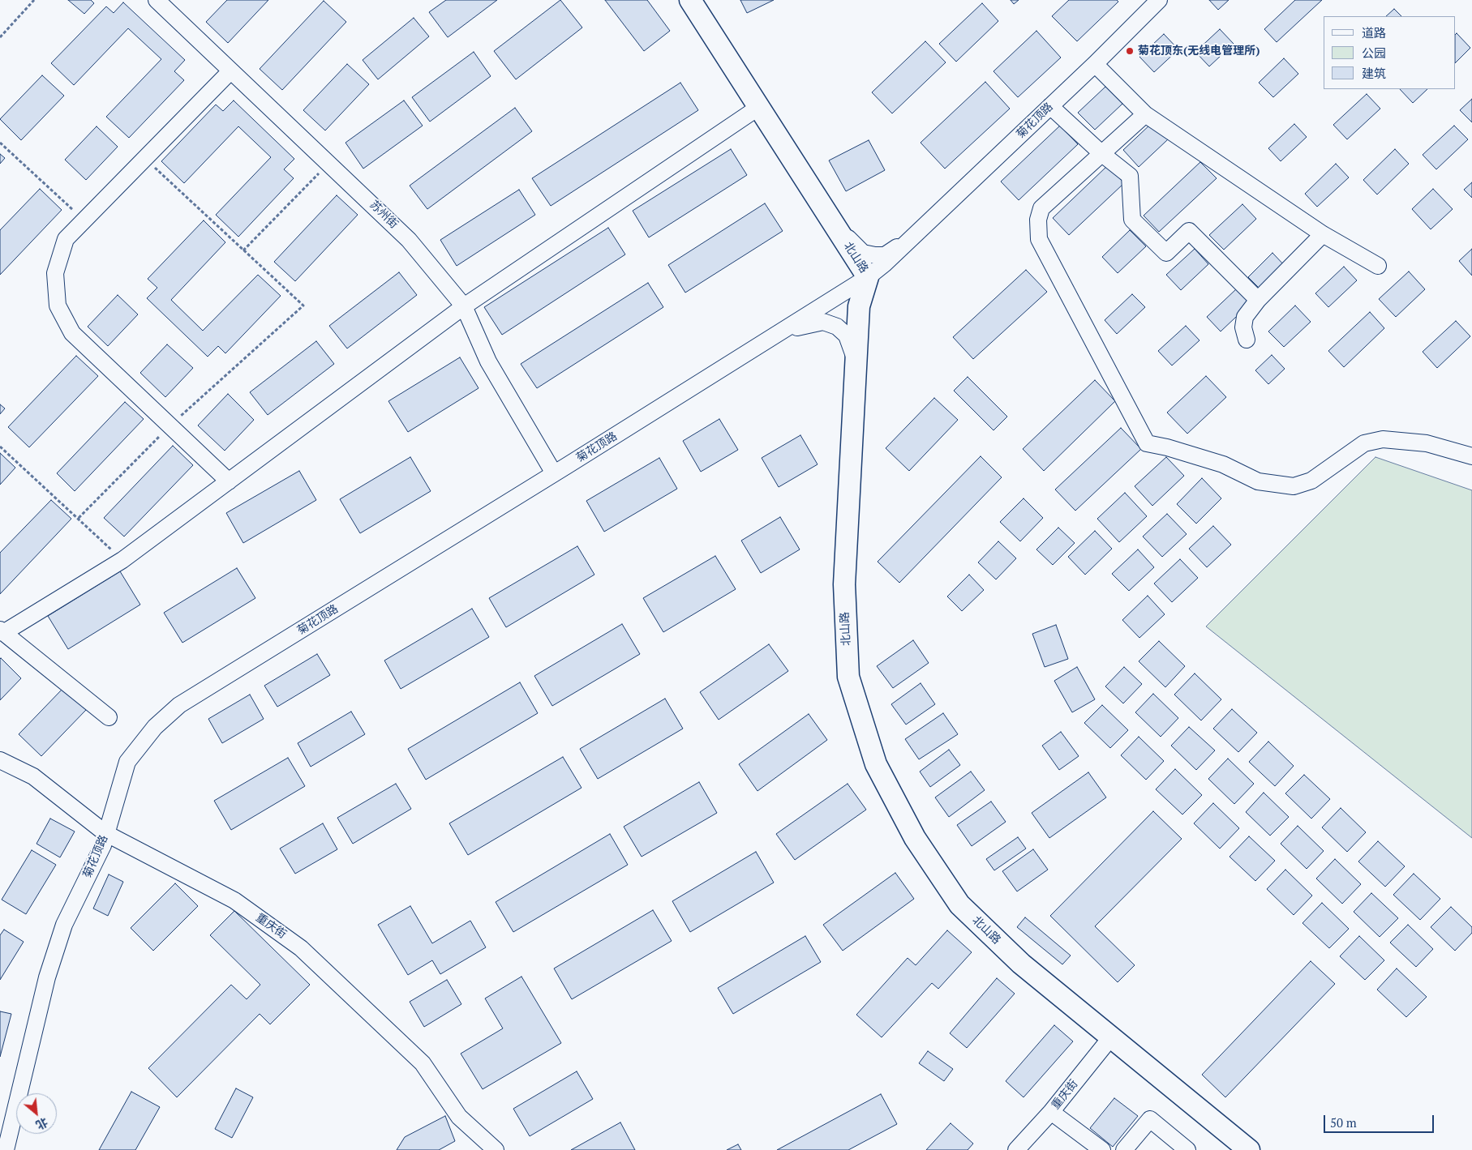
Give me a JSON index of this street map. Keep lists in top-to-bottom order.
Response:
{
  "streets": {
    "main road": ["北山路"],
    "street": ["菊花顶路", "苏州街", "重庆街"]
  },
  "crossings": [
    ["菊花顶路", "苏州街"],
    ["菊花顶路", "北山路"],
    ["菊花顶路", "重庆街"],
    ["北山路", "重庆街"]
  ],
  "places": ["菊花顶东(无线电管理所)"],
  "legend": ["道路", "公园", "建筑"],
  "scale_bar": "50 m",
  "north": "bottom right"
}
